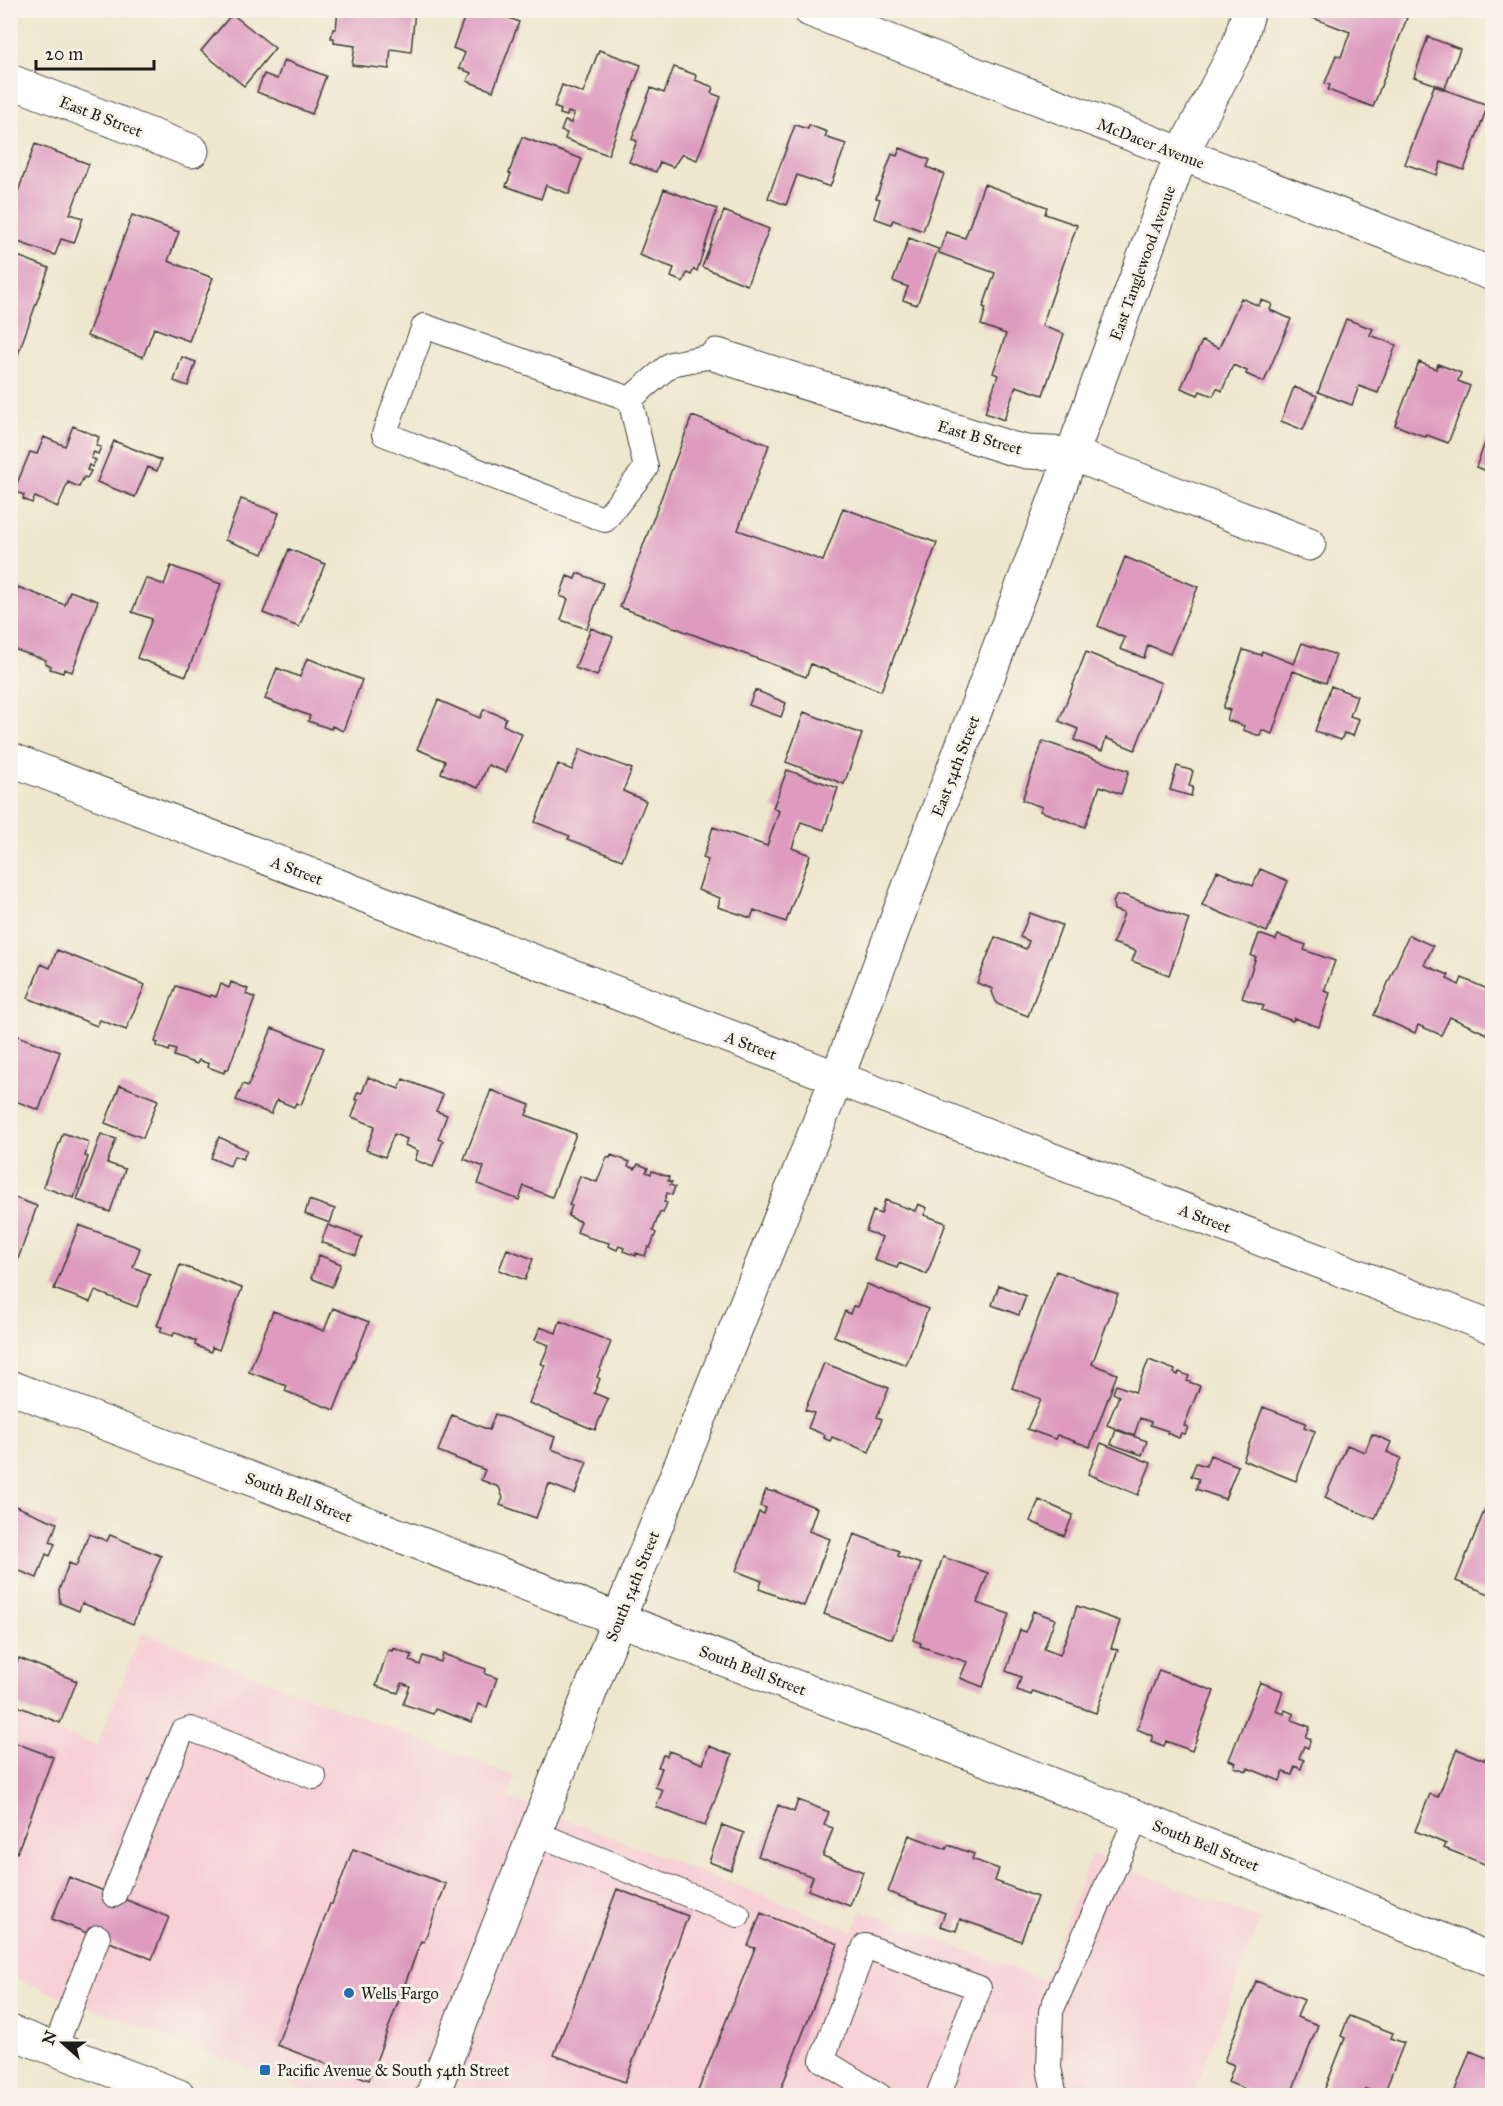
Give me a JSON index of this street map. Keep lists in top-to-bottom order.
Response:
{
  "streets": {
    "street": [
      "East B Street",
      "McDacer Avenue",
      "East Tanglewood Avenue",
      "East 54th Street",
      "A Street",
      "South Bell Street",
      "South 54th Street"
    ]
  },
  "crossings": [
    ["East B Street", "East Tanglewood Avenue"],
    ["East B Street", "East 54th Street"],
    ["McDacer Avenue", "East Tanglewood Avenue"],
    ["East Tanglewood Avenue", "East 54th Street"],
    ["East 54th Street", "A Street"],
    ["East 54th Street", "South 54th Street"],
    ["A Street", "South 54th Street"],
    ["South Bell Street", "South 54th Street"]
  ],
  "places": {
    "other": ["Wells Fargo"],
    "transit": ["Pacific Avenue & South 54th Street"]
  },
  "scale_bar": "20 m",
  "north": "left"
}
